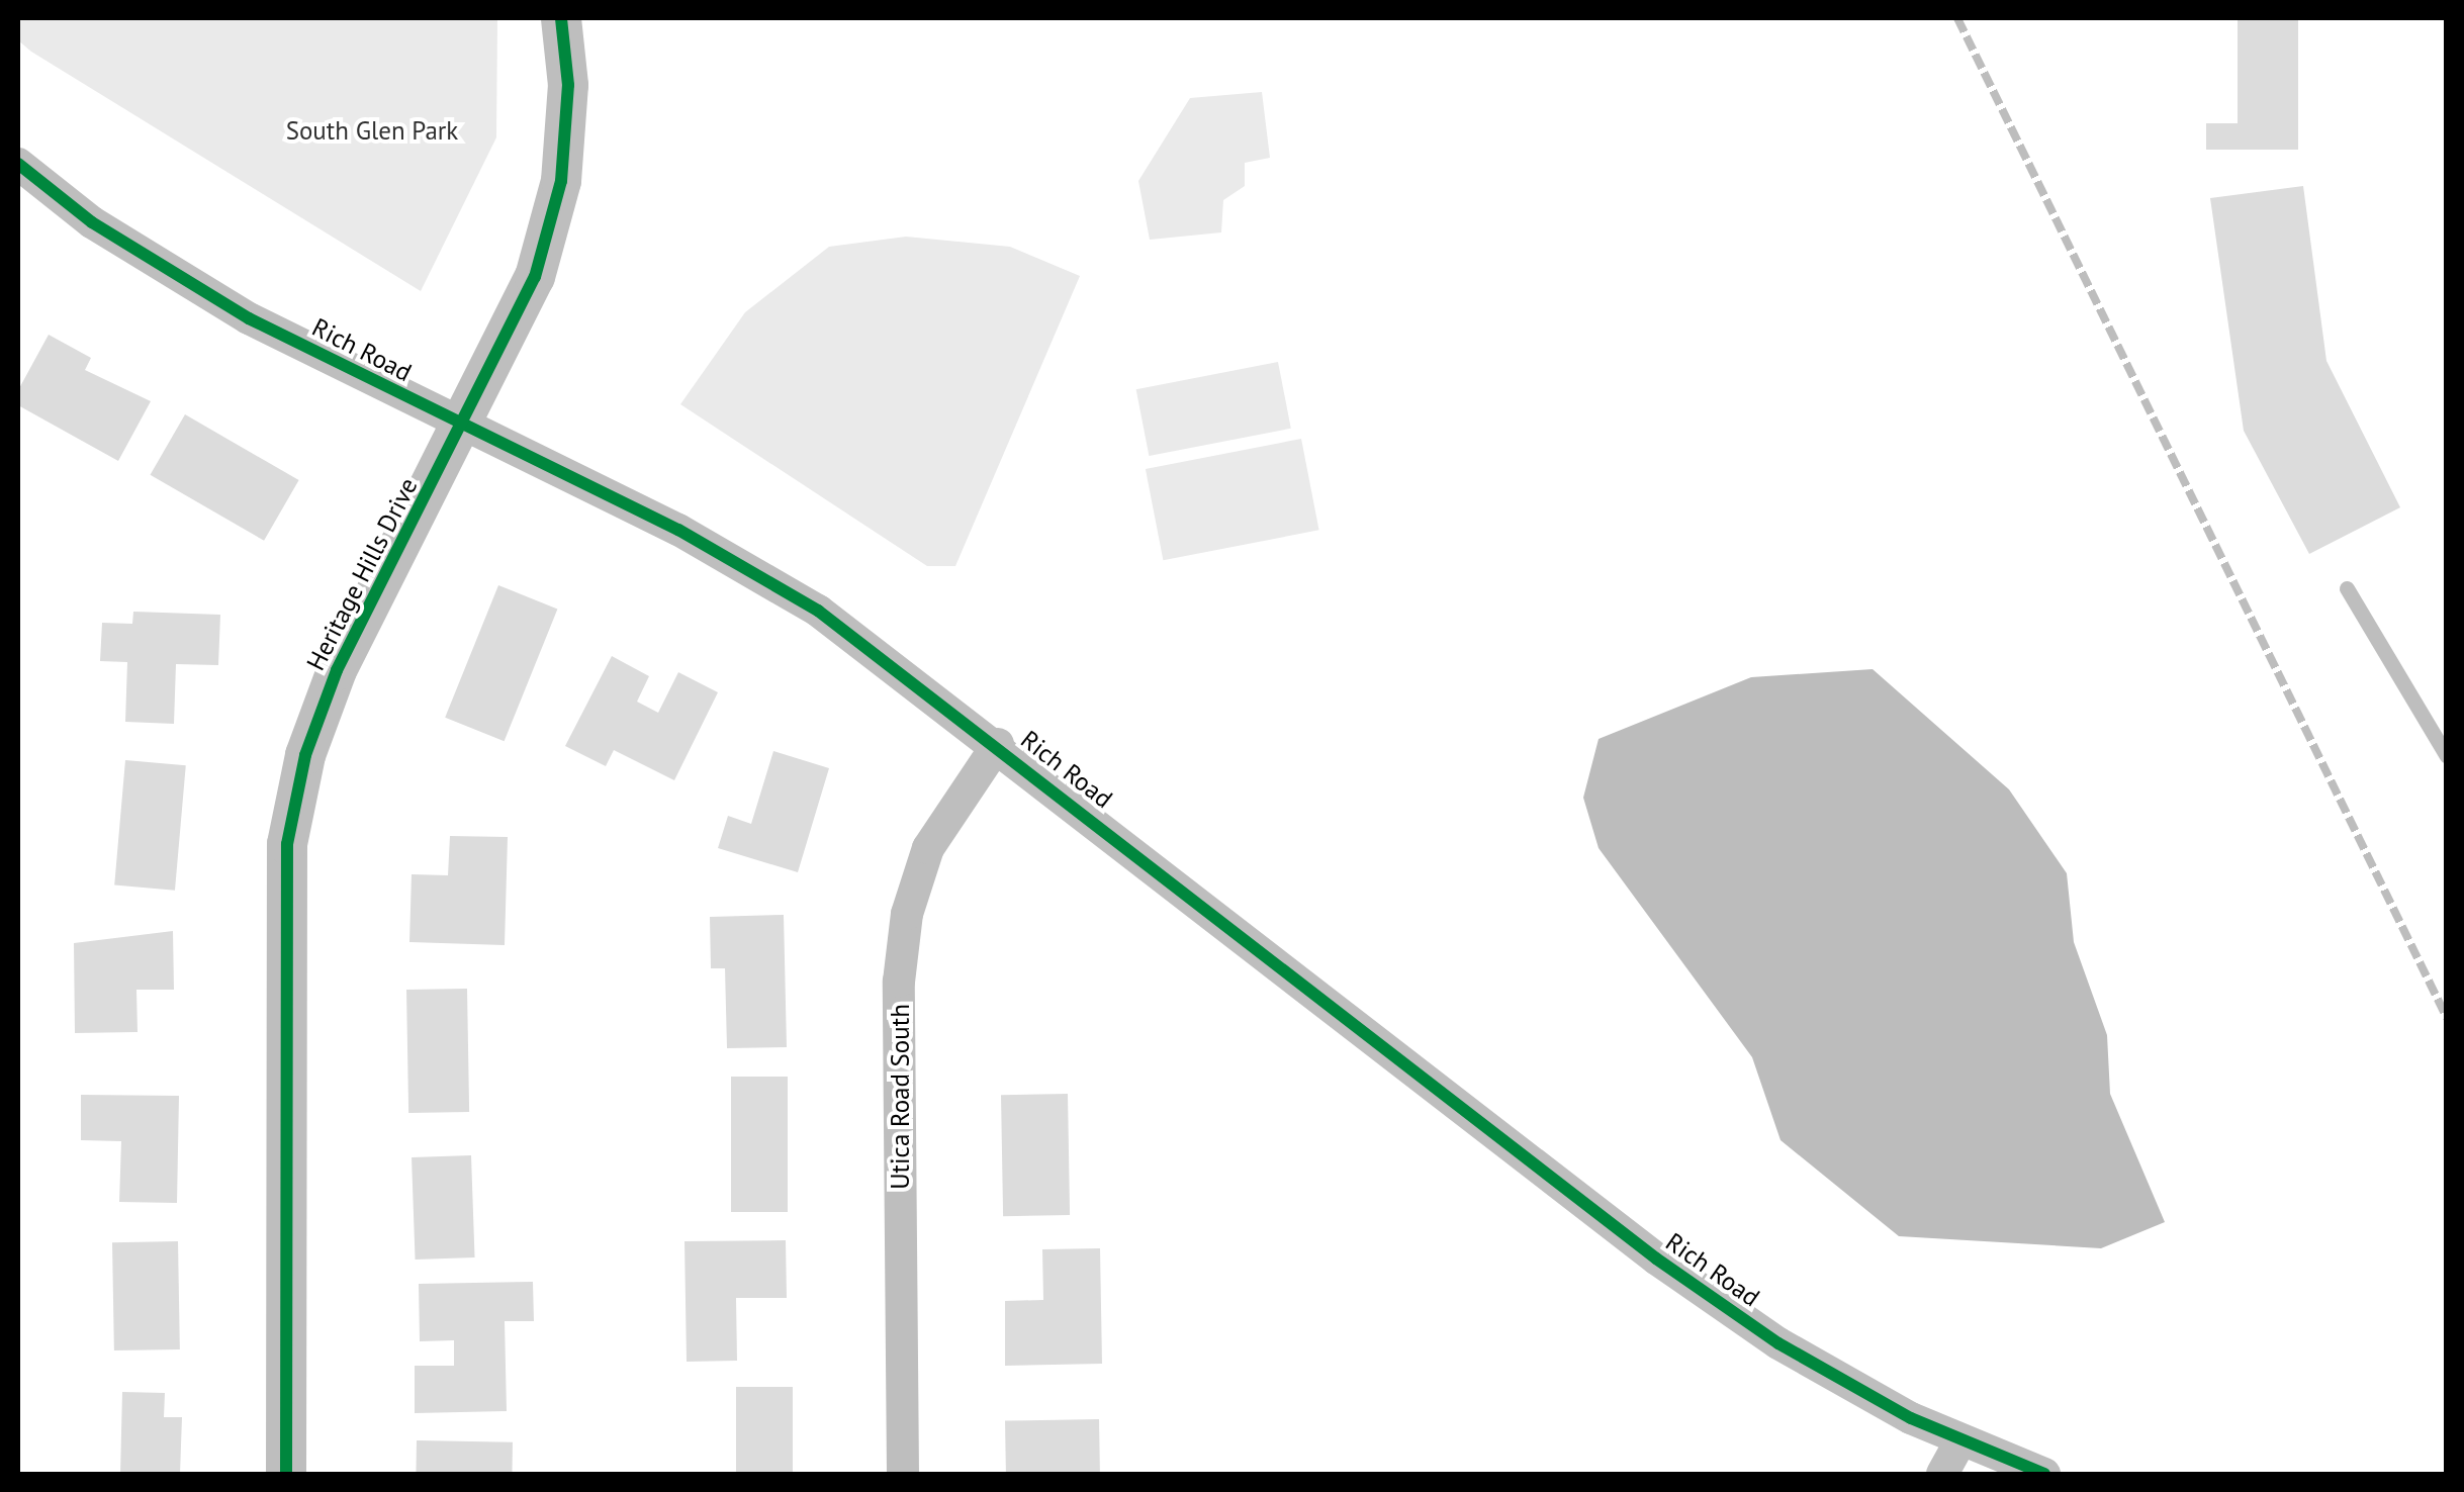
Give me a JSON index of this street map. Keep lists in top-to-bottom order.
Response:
{
  "streets": {
    "street": ["Rich Road", "Heritage Hills Drive", "Utica Road South"]
  },
  "crossings": [
    ["Rich Road", "Heritage Hills Drive"],
    ["Rich Road", "Utica Road South"]
  ],
  "parks": ["South Glen Park"]
}
